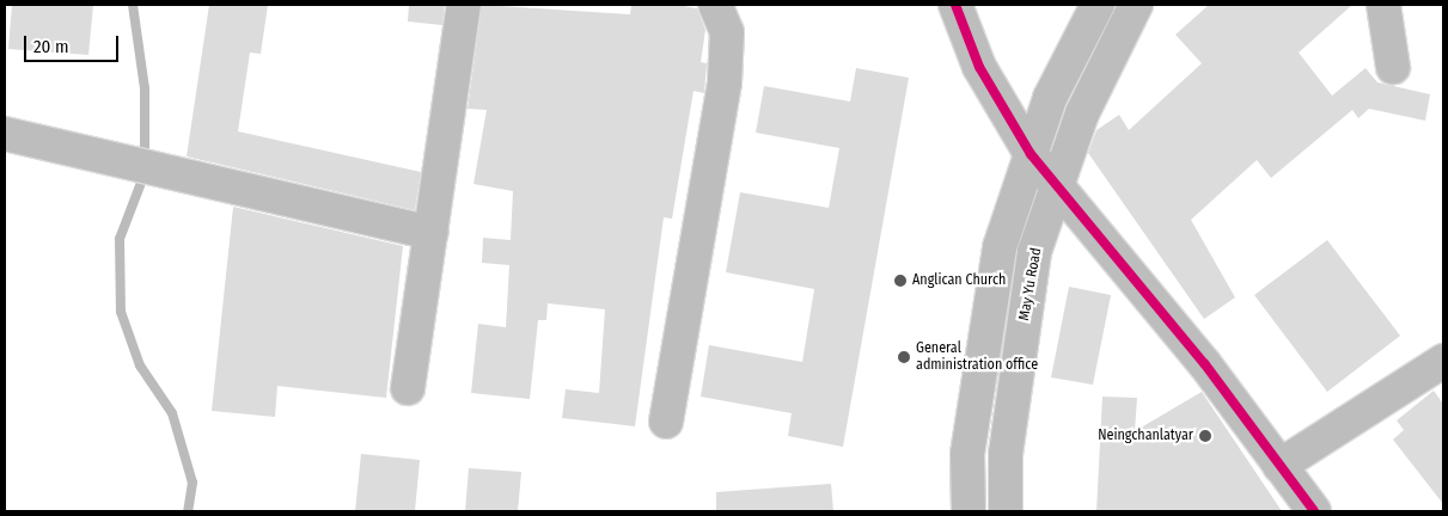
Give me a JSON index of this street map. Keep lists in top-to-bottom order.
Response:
{
  "streets": {
    "main road": ["May Yu Road"]
  },
  "places": ["Anglican Church", "General administration office", "Neingchanlatyar"],
  "scale_bar": "20 m"
}
